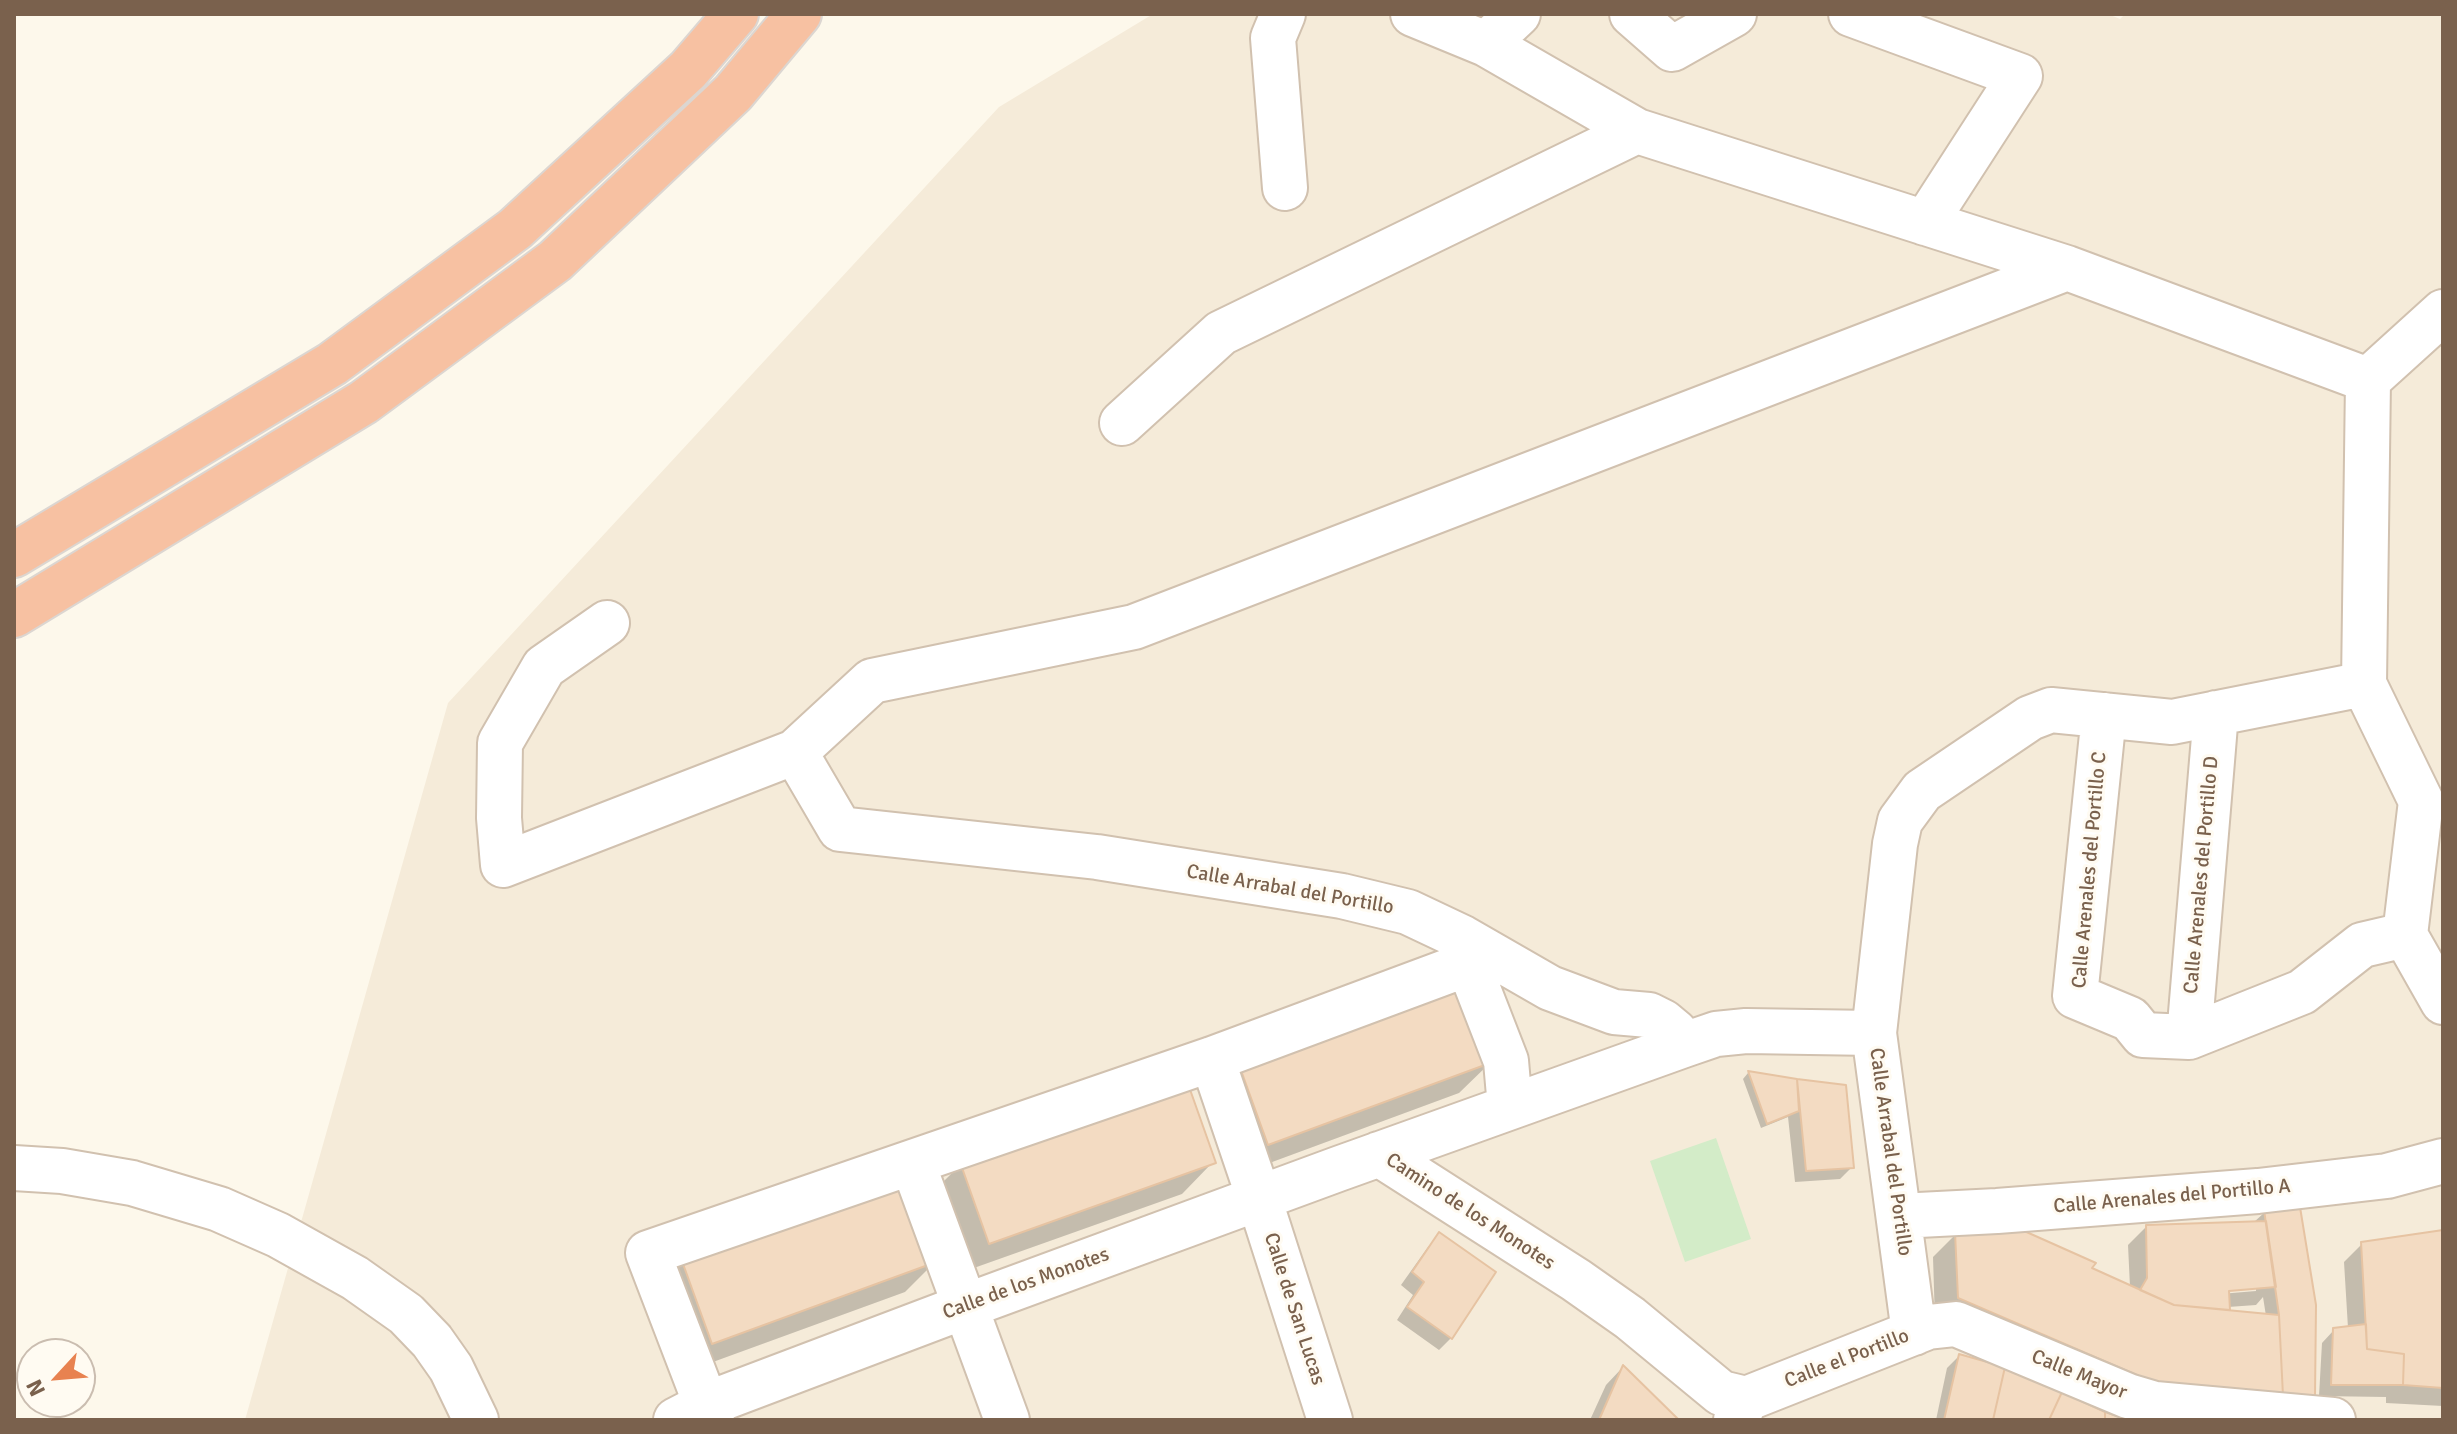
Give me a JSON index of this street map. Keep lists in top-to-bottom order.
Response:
{
  "streets": {
    "street": [
      "Calle Arenales del Portillo C",
      "Calle Arenales del Portillo D",
      "Calle Arrabal del Portillo",
      "Calle Arenales del Portillo A",
      "Camino de los Monotes",
      "Calle de los Monotes",
      "Calle de San Lucas",
      "Calle el Portillo",
      "Calle Mayor"
    ]
  },
  "crossings": [
    ["Calle Arenales del Portillo C", "Calle Arenales del Portillo D"],
    ["Calle Arrabal del Portillo", "Calle Arenales del Portillo A"],
    ["Calle Arrabal del Portillo", "Camino de los Monotes"],
    ["Calle Arrabal del Portillo", "Calle el Portillo"],
    ["Camino de los Monotes", "Calle de los Monotes"],
    ["Camino de los Monotes", "Calle el Portillo"],
    ["Calle de los Monotes", "Calle de San Lucas"],
    ["Calle el Portillo", "Calle Mayor"]
  ],
  "north": "bottom left"
}
